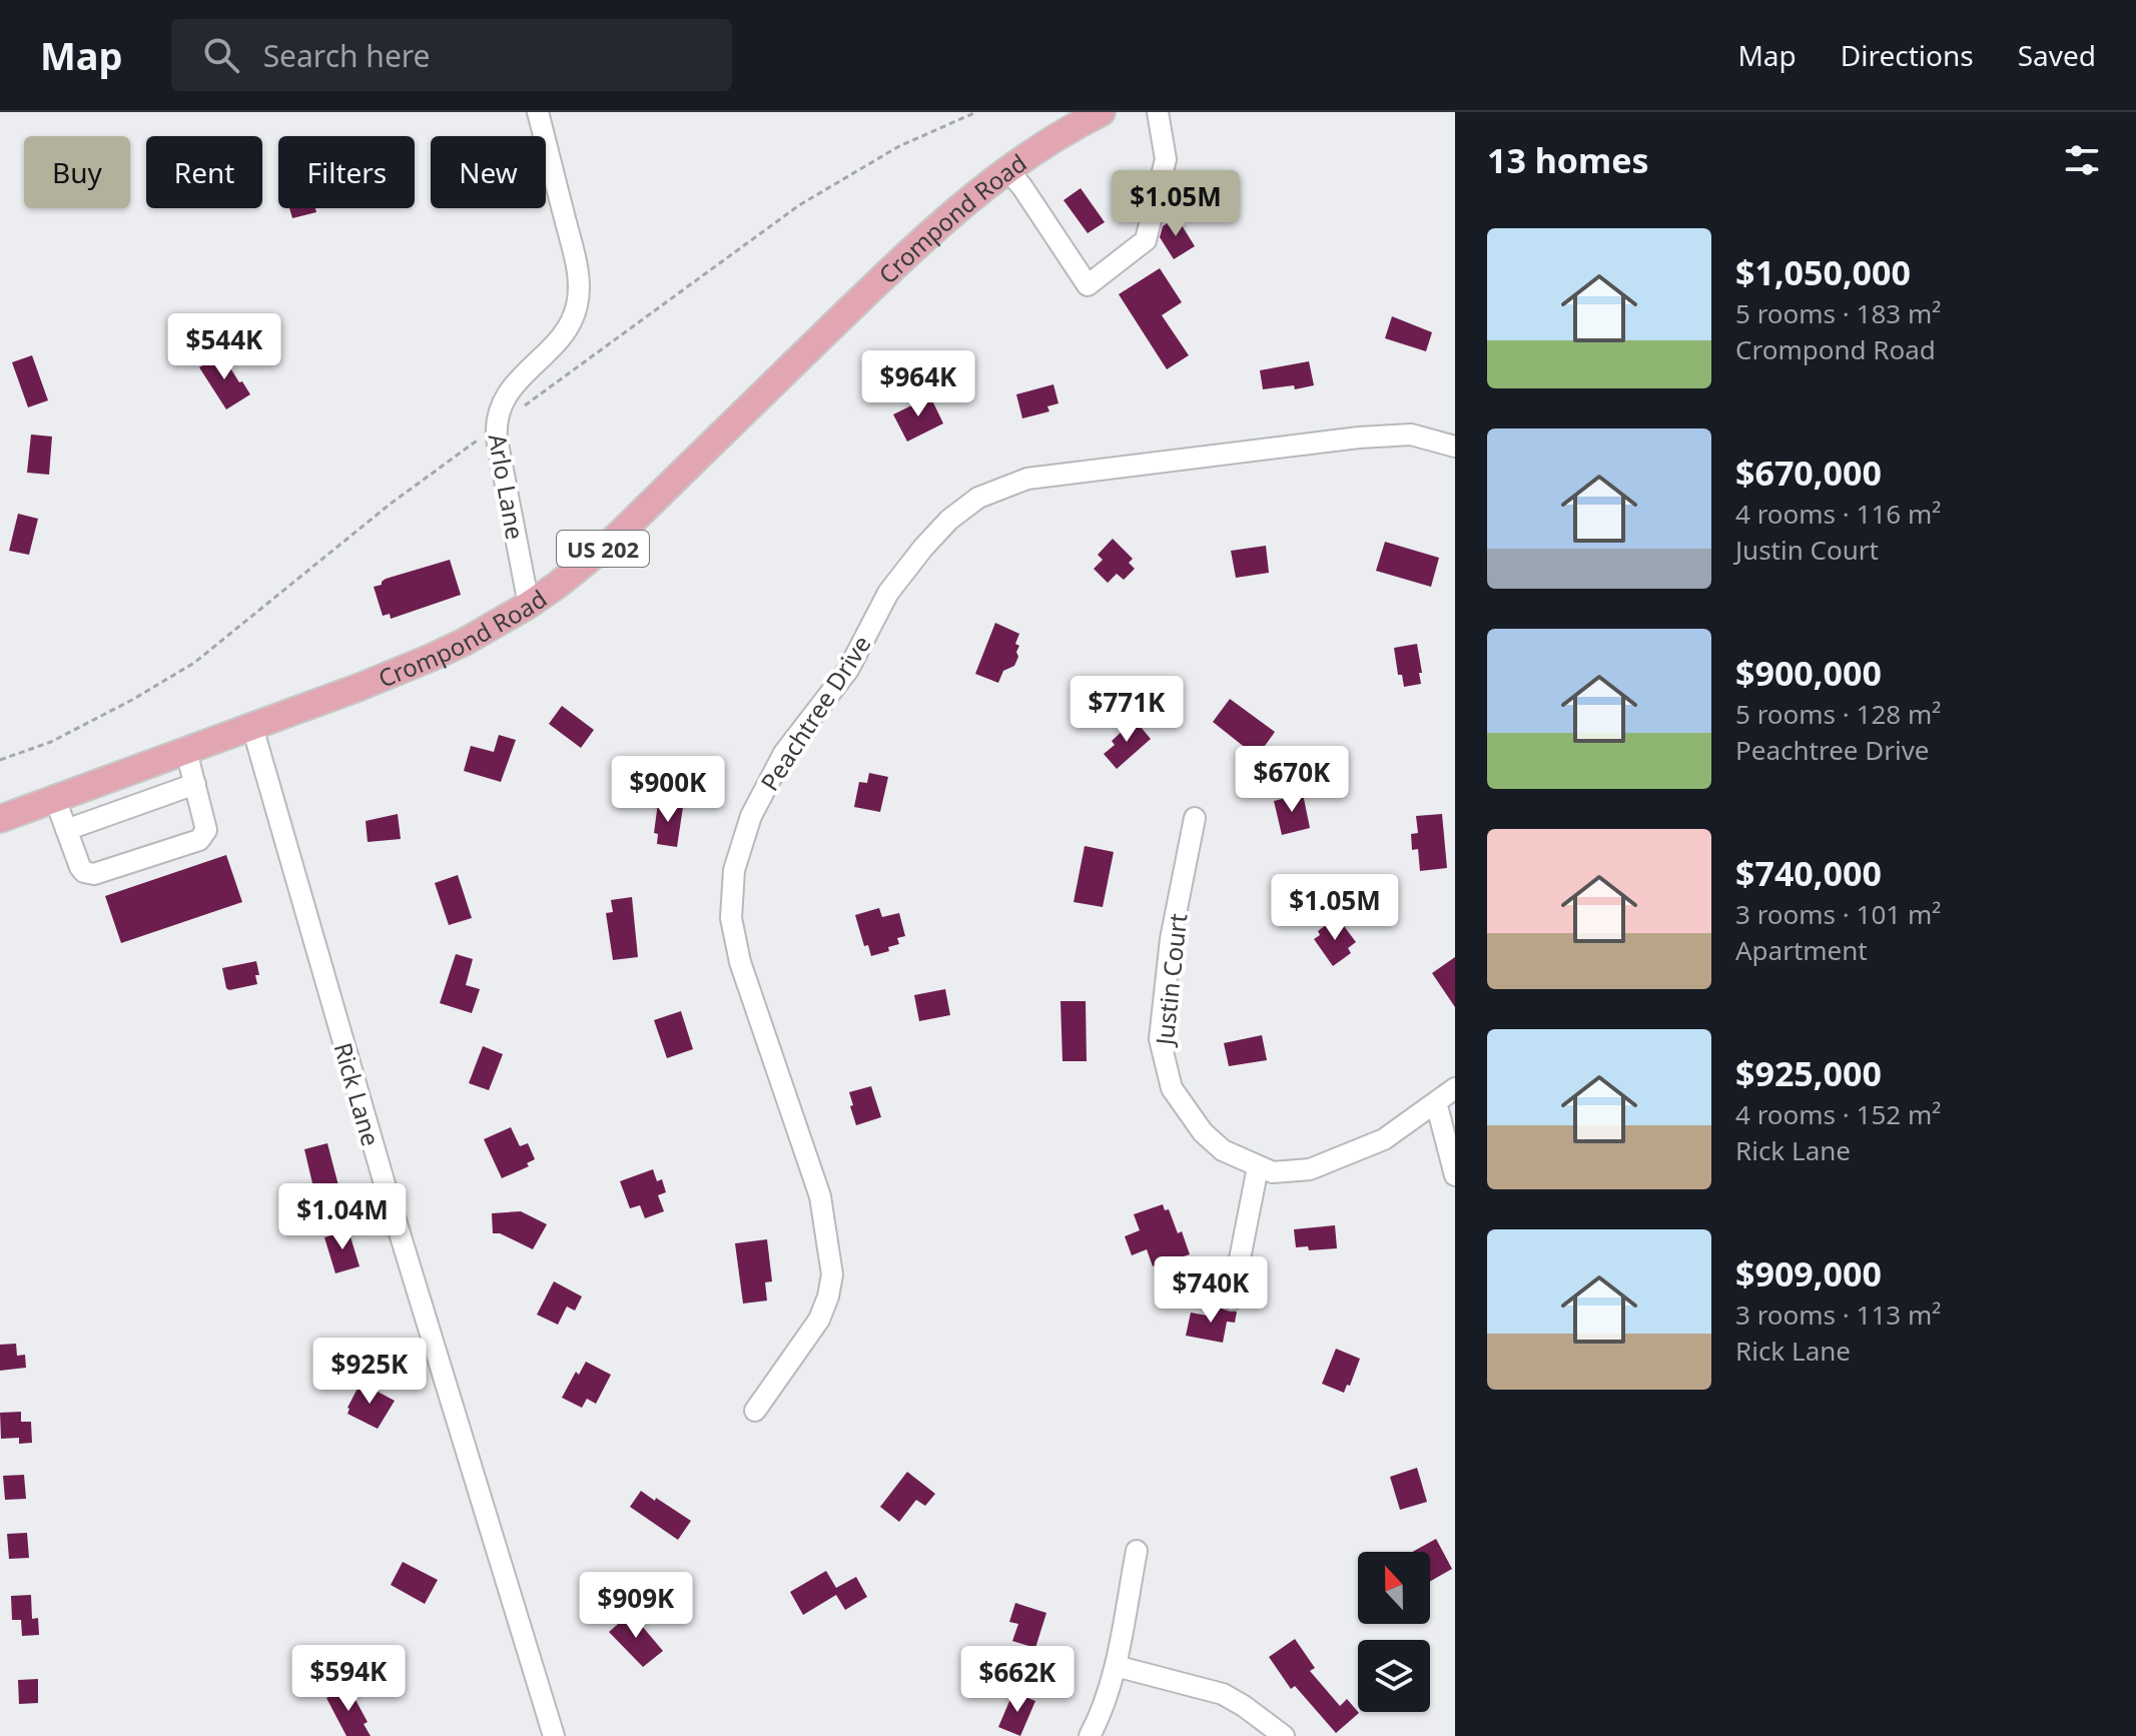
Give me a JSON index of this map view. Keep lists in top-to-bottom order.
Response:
{
  "streets": {
    "main road": ["Crompond Road", "US 202"],
    "street": [
      "Arlo Lane",
      "Peachtree Drive",
      "Justin Court",
      "Rick Lane"
    ]
  },
  "crossings": [
    ["Crompond Road", "Arlo Lane"],
    ["Crompond Road", "Rick Lane"]
  ],
  "north": "top",
  "page": {
    "header": "Map",
    "search": "Search here",
    "nav": ["Map", "Directions", "Saved"],
    "heading": "13 homes",
    "chip": [
      "Buy",
      "Rent",
      "Filters",
      "New"
    ],
    "price": [
      "$1.05M",
      "$544K",
      "$964K",
      "$771K",
      "$670K",
      "$900K",
      "$1.05M",
      "$1.04M",
      "$740K",
      "$925K",
      "$909K",
      "$594K",
      "$662K"
    ],
    "list": [
      {
        "name": "$1,050,000",
        "note": "5 rooms · 183 m² · Crompond Road"
      },
      {
        "name": "$670,000",
        "note": "4 rooms · 116 m² · Justin Court"
      },
      {
        "name": "$900,000",
        "note": "5 rooms · 128 m² · Peachtree Drive"
      },
      {
        "name": "$740,000",
        "note": "3 rooms · 101 m² · Apartment"
      },
      {
        "name": "$925,000",
        "note": "4 rooms · 152 m² · Rick Lane"
      },
      {
        "name": "$909,000",
        "note": "3 rooms · 113 m² · Rick Lane"
      }
    ]
  }
}
